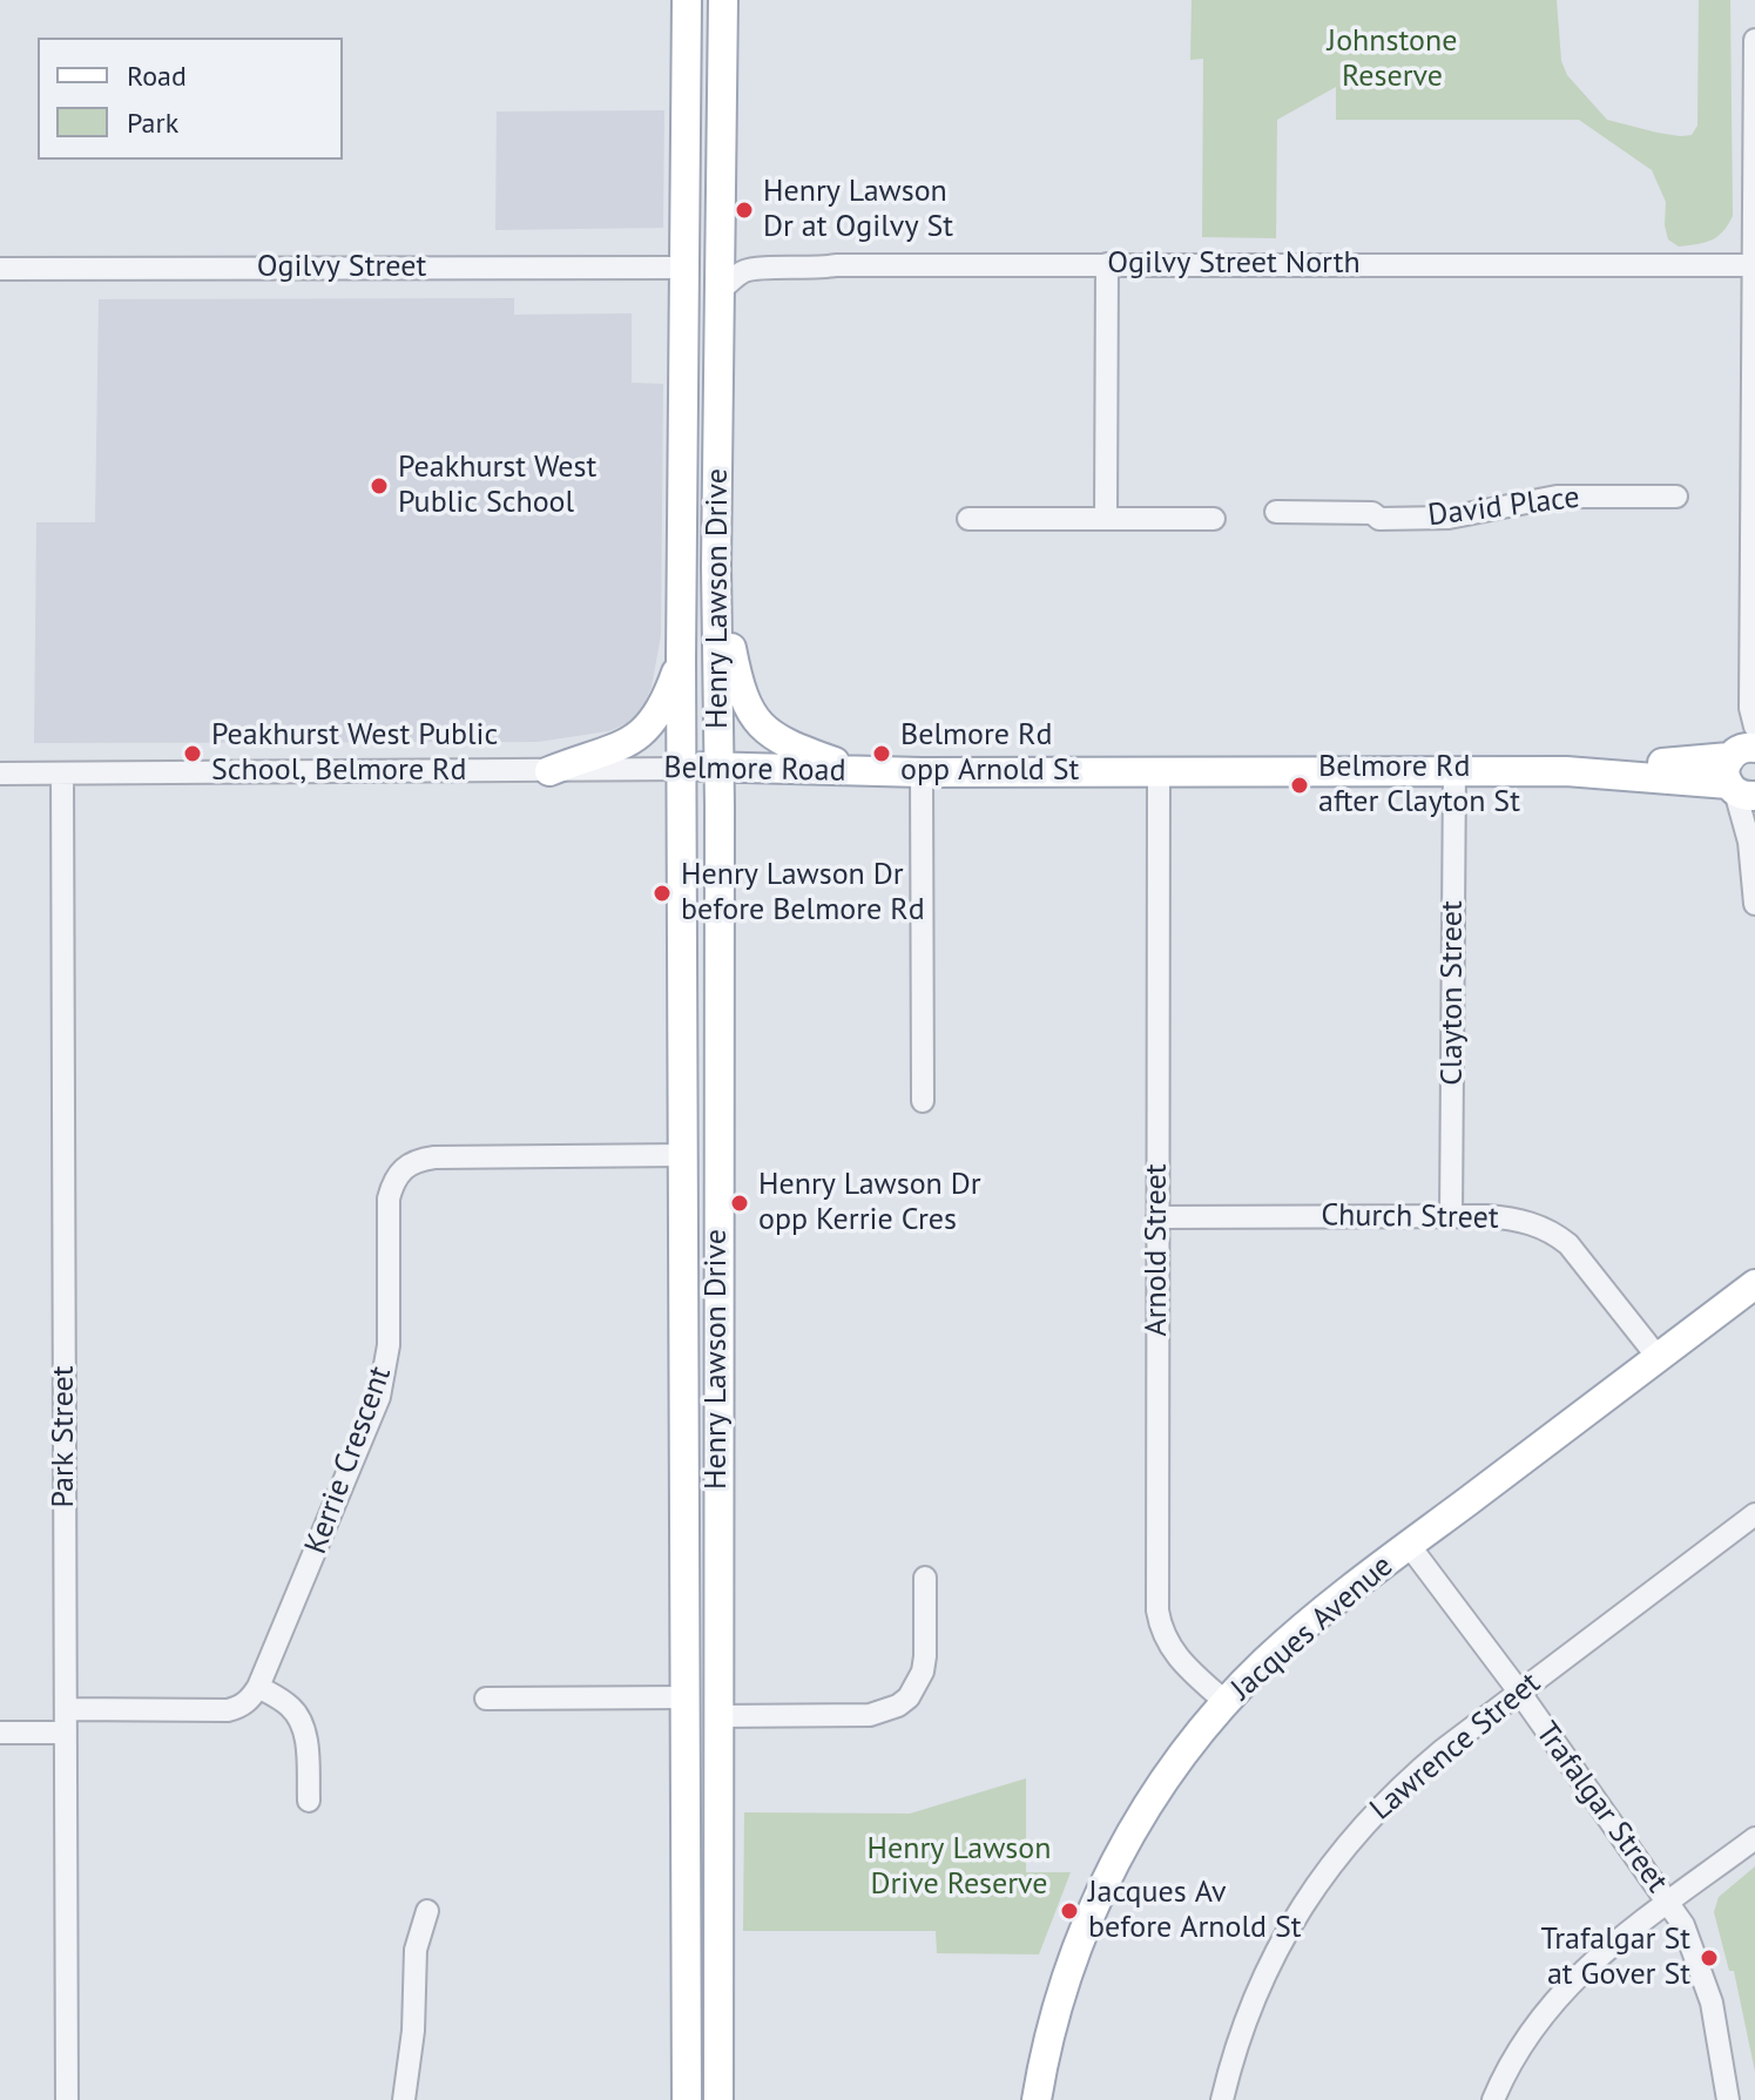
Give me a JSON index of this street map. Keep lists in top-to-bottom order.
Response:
{
  "streets": {
    "main road": ["Henry Lawson Drive", "Belmore Road", "Jacques Avenue"],
    "street": [
      "Ogilvy Street North",
      "Ogilvy Street",
      "David Place",
      "Clayton Street",
      "Church Street",
      "Arnold Street",
      "Park Street",
      "Kerrie Crescent",
      "Lawrence Street",
      "Trafalgar Street"
    ]
  },
  "crossings": [
    ["Ogilvy Street North", "Henry Lawson Drive"],
    ["Ogilvy Street", "Henry Lawson Drive"],
    ["Henry Lawson Drive", "Belmore Road"],
    ["Henry Lawson Drive", "Kerrie Crescent"],
    ["Belmore Road", "Clayton Street"],
    ["Belmore Road", "Arnold Street"],
    ["Belmore Road", "Park Street"],
    ["Clayton Street", "Church Street"],
    ["Church Street", "Arnold Street"],
    ["Church Street", "Jacques Avenue"],
    ["Arnold Street", "Jacques Avenue"],
    ["Jacques Avenue", "Trafalgar Street"],
    ["Lawrence Street", "Trafalgar Street"]
  ],
  "parks": ["Johnstone Reserve", "Henry Lawson Drive Reserve"],
  "places": [
    "Henry Lawson Dr at Ogilvy St",
    "Peakhurst West Public School",
    "Peakhurst West Public School, Belmore Rd",
    "Belmore Rd opp Arnold St",
    "Belmore Rd after Clayton St",
    "Henry Lawson Dr before Belmore Rd",
    "Henry Lawson Dr opp Kerrie Cres",
    "Jacques Av before Arnold St",
    "Trafalgar St at Gover St"
  ],
  "legend": ["Road", "Park"]
}
